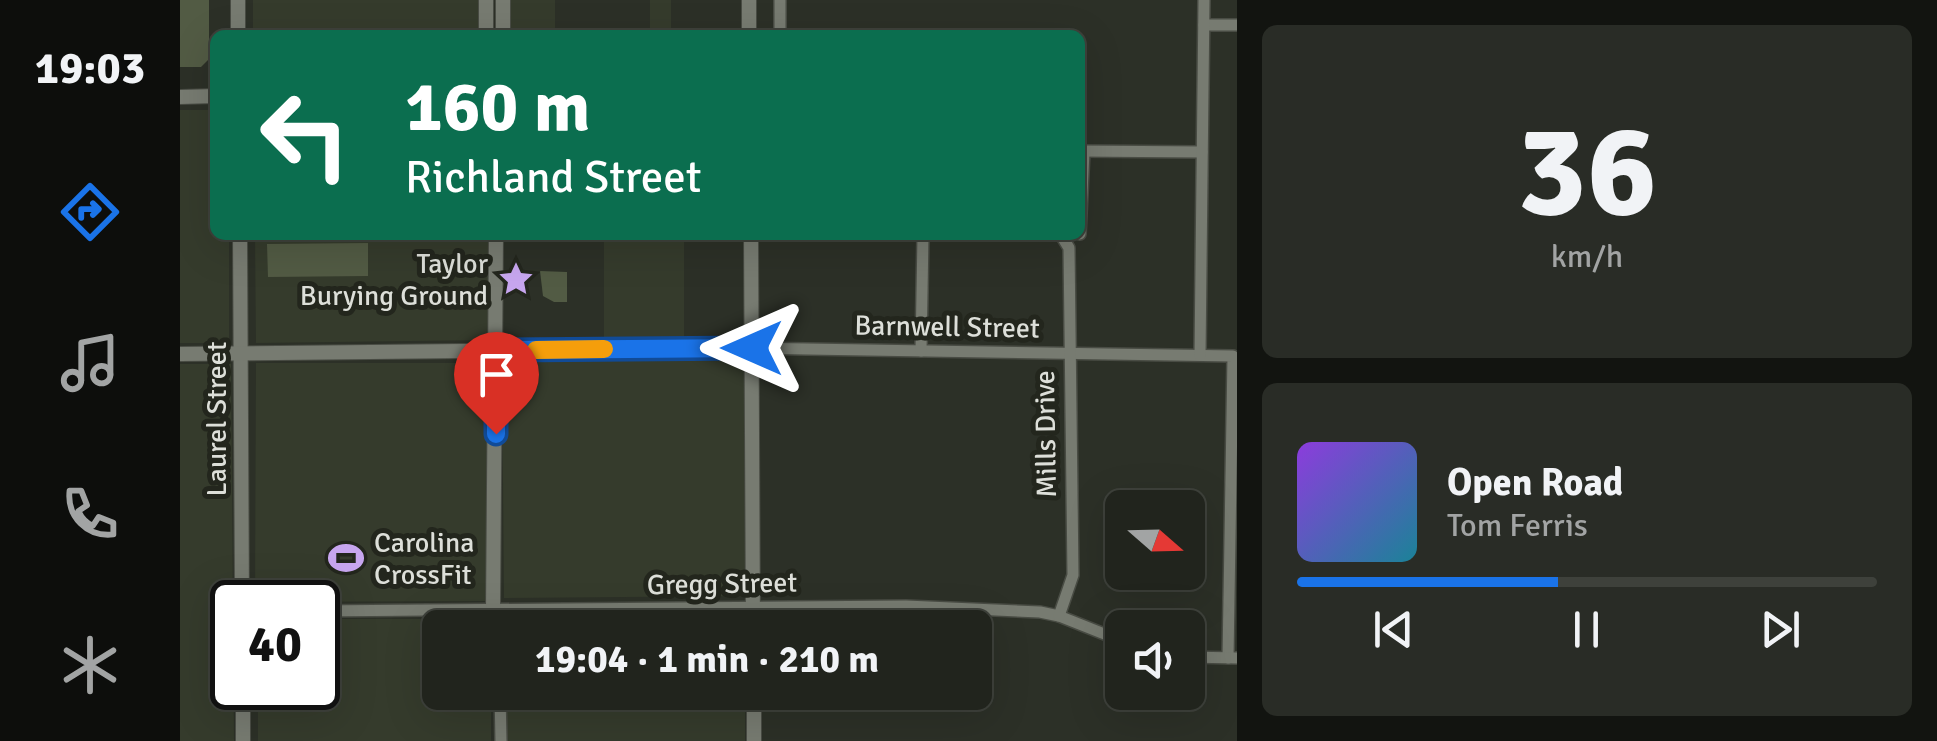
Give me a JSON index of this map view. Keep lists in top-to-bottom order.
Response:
{
  "streets": {
    "street": [
      "Barnwell Street",
      "Laurel Street",
      "Mills Drive",
      "Gregg Street"
    ]
  },
  "crossings": [
    ["Barnwell Street", "Laurel Street"],
    ["Barnwell Street", "Mills Drive"],
    ["Mills Drive", "Gregg Street"]
  ],
  "places": {
    "place": ["Taylor Burying Ground"],
    "sports": ["Carolina CrossFit"]
  },
  "north": "right",
  "page": {
    "tabs": "19:03",
    "tile": ["36", "km/h"],
    "turn": ["160 m", "Richland Street"],
    "song": ["Open Road", "Tom Ferris"],
    "limit": "40",
    "trip": "19:04 · 1 min · 210 m"
  }
}
